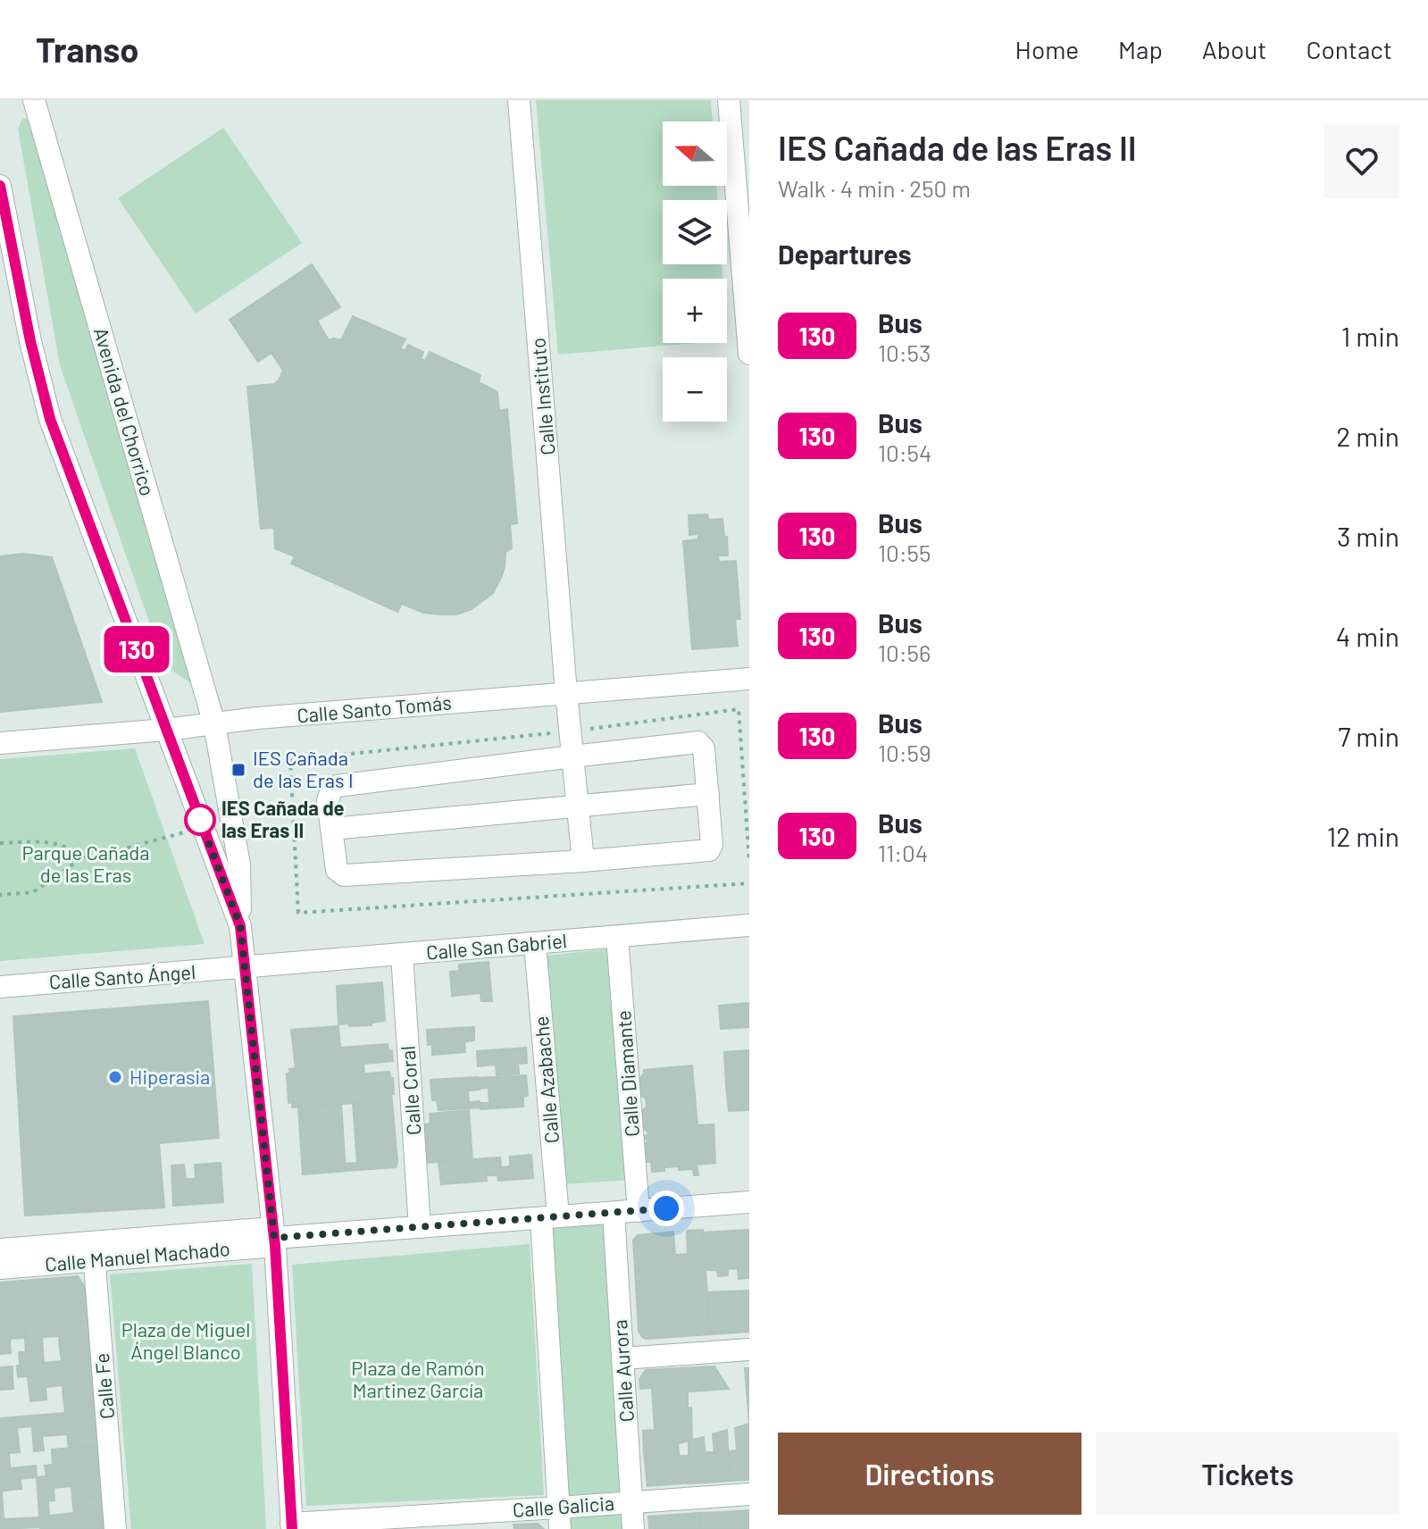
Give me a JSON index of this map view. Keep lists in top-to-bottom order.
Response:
{
  "streets": {
    "street": [
      "Calle Instituto",
      "Avenida del Chorrico",
      "Calle Santo Tomás",
      "Calle San Gabriel",
      "Calle Santo Ángel",
      "Calle Diamante",
      "Calle Azabache",
      "Calle Coral",
      "Calle Manuel Machado",
      "Calle Aurora",
      "Calle Fe",
      "Calle Galicia"
    ]
  },
  "crossings": [
    ["Calle Instituto", "Calle Santo Tomás"],
    ["Avenida del Chorrico", "Calle Santo Tomás"],
    ["Calle San Gabriel", "Calle Santo Ángel"],
    ["Calle San Gabriel", "Calle Diamante"],
    ["Calle San Gabriel", "Calle Azabache"],
    ["Calle San Gabriel", "Calle Coral"],
    ["Calle Diamante", "Calle Manuel Machado"],
    ["Calle Azabache", "Calle Manuel Machado"],
    ["Calle Coral", "Calle Manuel Machado"],
    ["Calle Manuel Machado", "Calle Aurora"],
    ["Calle Manuel Machado", "Calle Fe"],
    ["Calle Aurora", "Calle Galicia"]
  ],
  "parks": ["Parque Cañada de las Eras", "Plaza de Miguel Ángel Blanco", "Plaza de Ramón Martinez García"],
  "places": {
    "transit": ["IES Cañada de las Eras I"],
    "other": ["IES Cañada de las Eras II", "Hiperasia"]
  },
  "lines": ["bus line 130"],
  "north": "left",
  "page": {
    "header": "Transo",
    "nav": [
      "Home",
      "Map",
      "About",
      "Contact"
    ],
    "on_map": "130",
    "heading": [
      ["IES Cañada de las Eras II", "Walk · 4 min · 250 m"],
      "Departures"
    ],
    "map_buttons": ["+", "−"],
    "list": [
      {
        "mark": "130",
        "name": "Bus",
        "note": "10:53",
        "value": "1 min"
      },
      {
        "mark": "130",
        "name": "Bus",
        "note": "10:54",
        "value": "2 min"
      },
      {
        "mark": "130",
        "name": "Bus",
        "note": "10:55",
        "value": "3 min"
      },
      {
        "mark": "130",
        "name": "Bus",
        "note": "10:56",
        "value": "4 min"
      },
      {
        "mark": "130",
        "name": "Bus",
        "note": "10:59",
        "value": "7 min"
      },
      {
        "mark": "130",
        "name": "Bus",
        "note": "11:04",
        "value": "12 min"
      }
    ],
    "buttons": ["Directions", "Tickets"]
  }
}
